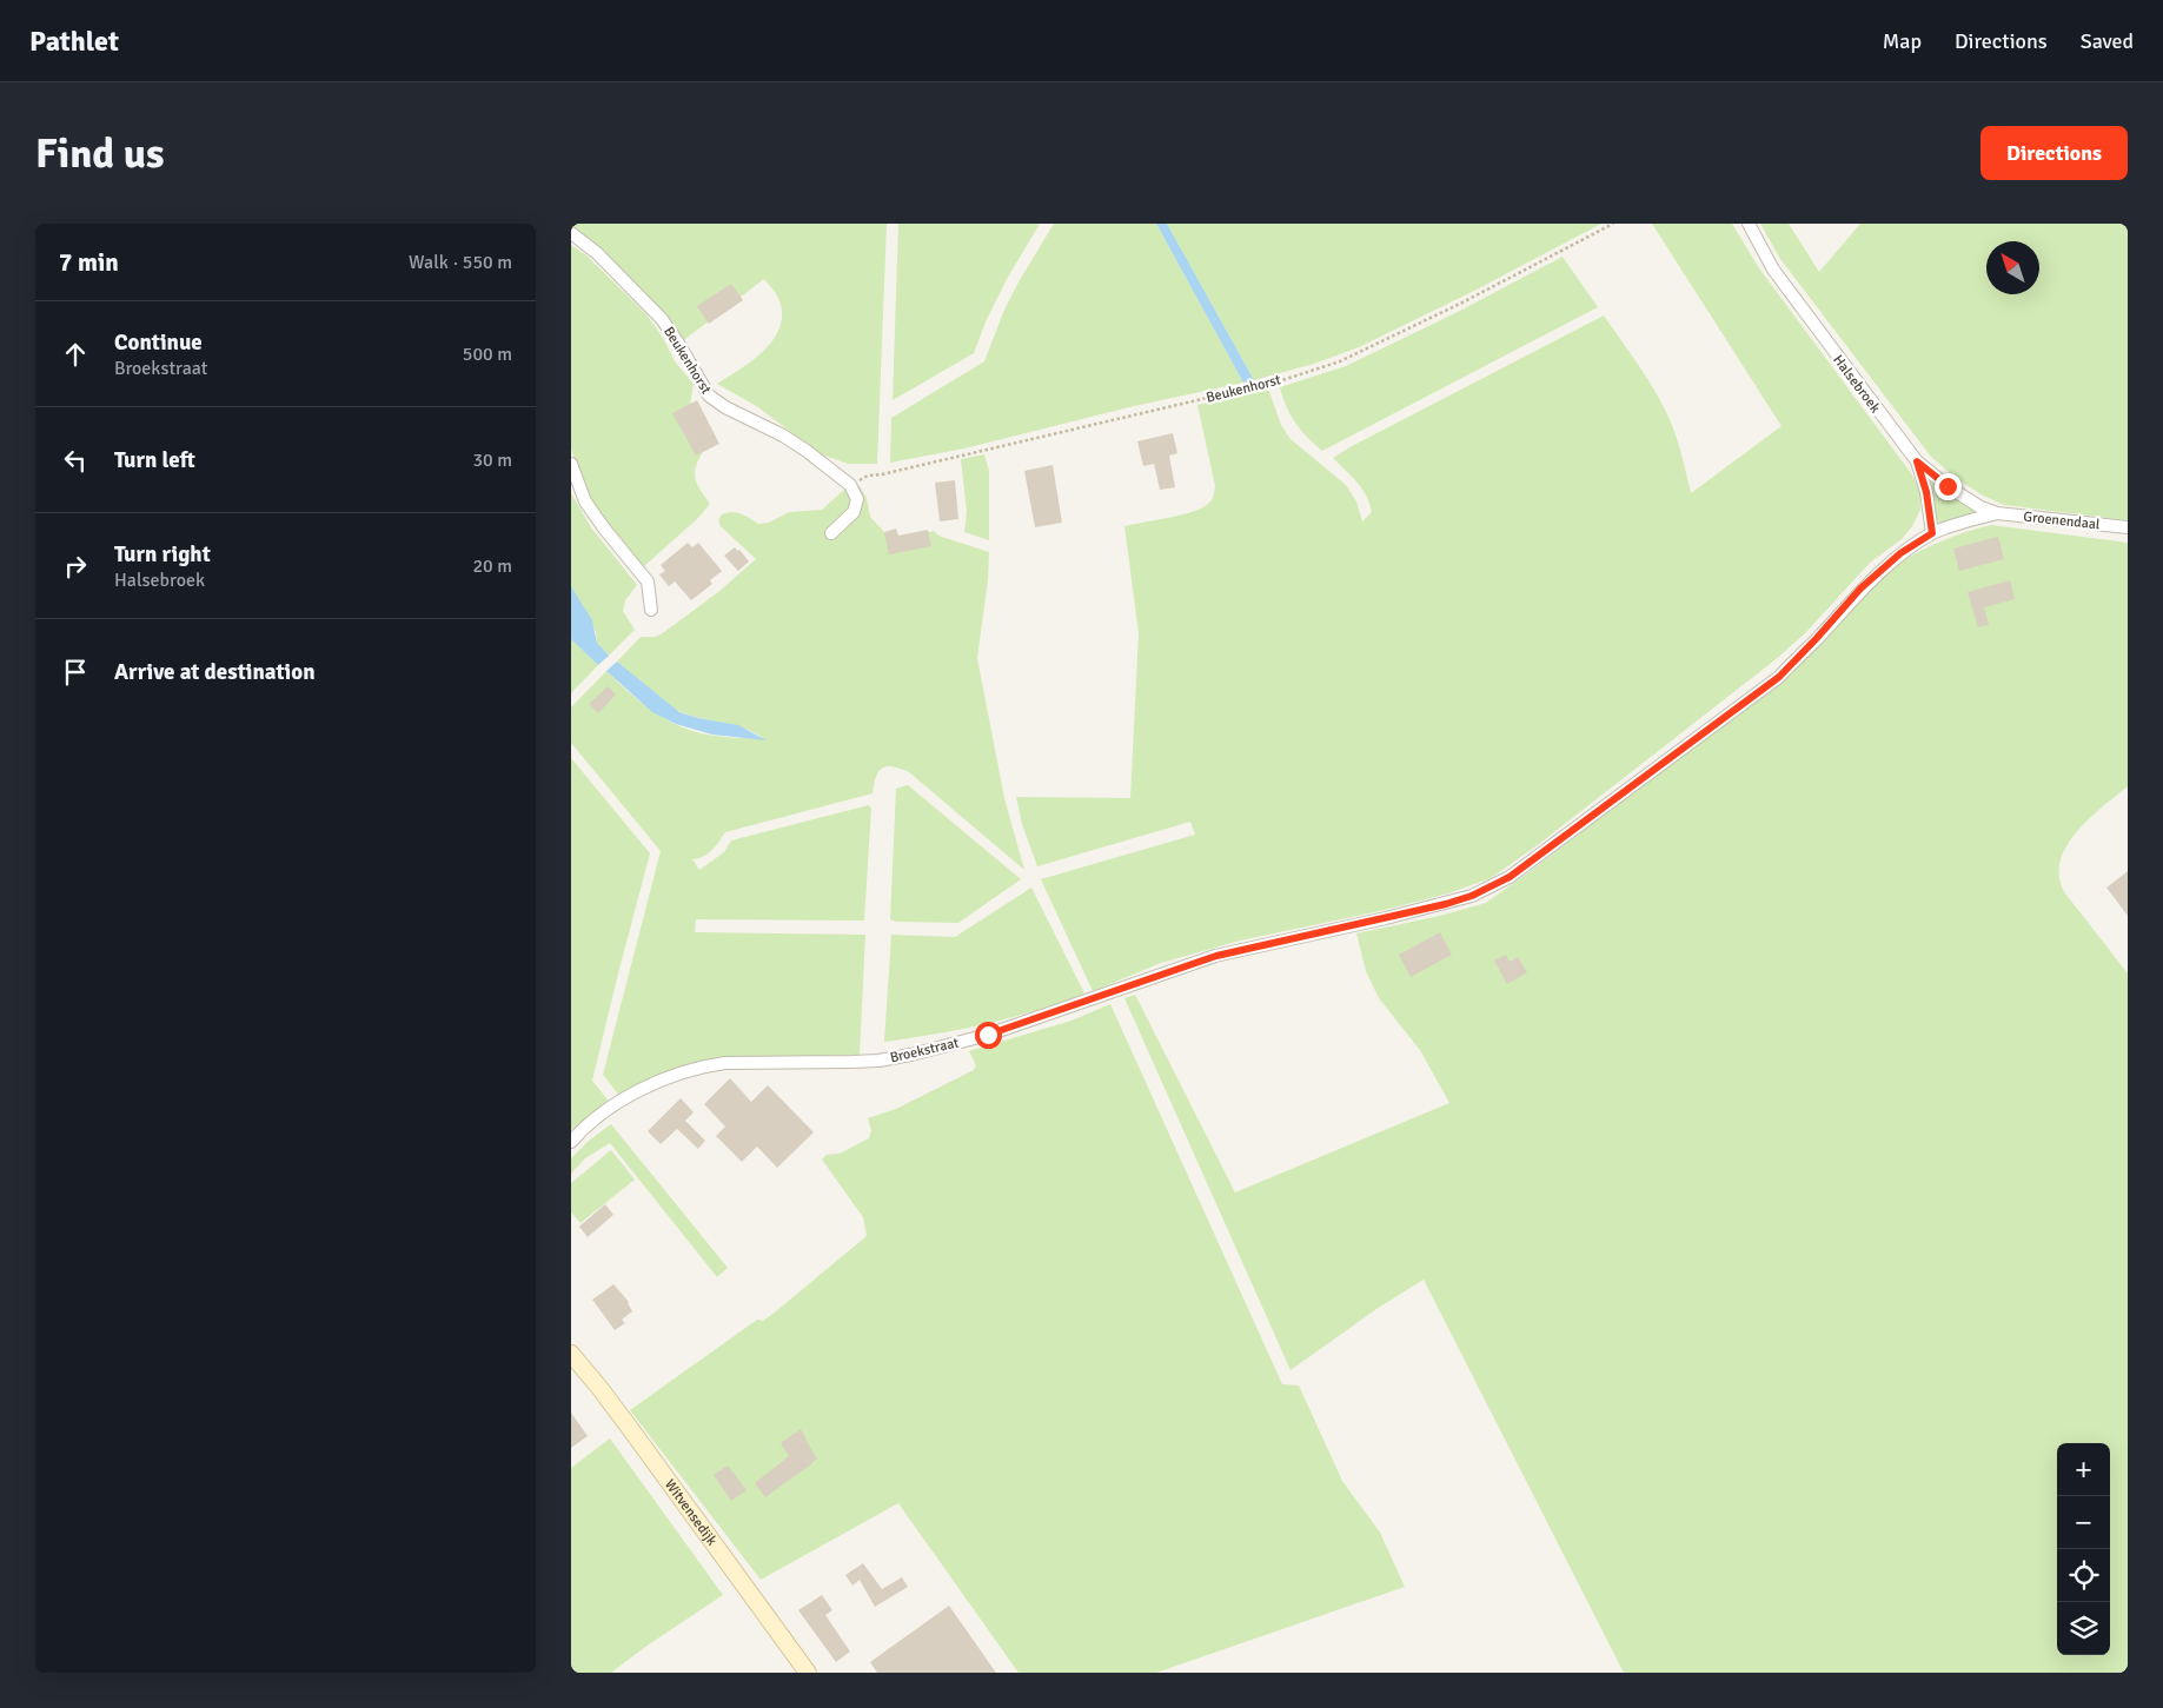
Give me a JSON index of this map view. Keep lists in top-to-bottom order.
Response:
{
  "streets": {
    "street": [
      "Beukenhorst",
      "Halsebroek",
      "Groenendaal",
      "Broekstraat",
      "Witvensedijk"
    ]
  },
  "crossings": [
    ["Halsebroek", "Groenendaal"],
    ["Halsebroek", "Broekstraat"],
    ["Groenendaal", "Broekstraat"]
  ],
  "north": "top left",
  "page": {
    "header": "Pathlet",
    "nav": ["Map", "Directions", "Saved"],
    "buttons": "Directions",
    "title": "Find us",
    "heading": ["7 min", "Walk · 550 m"],
    "list": [
      ["Continue", "Broekstraat", "500 m"],
      ["Turn left", "30 m"],
      ["Turn right", "Halsebroek", "20 m"],
      "Arrive at destination"
    ],
    "map_buttons": ["+", "−"]
  }
}
